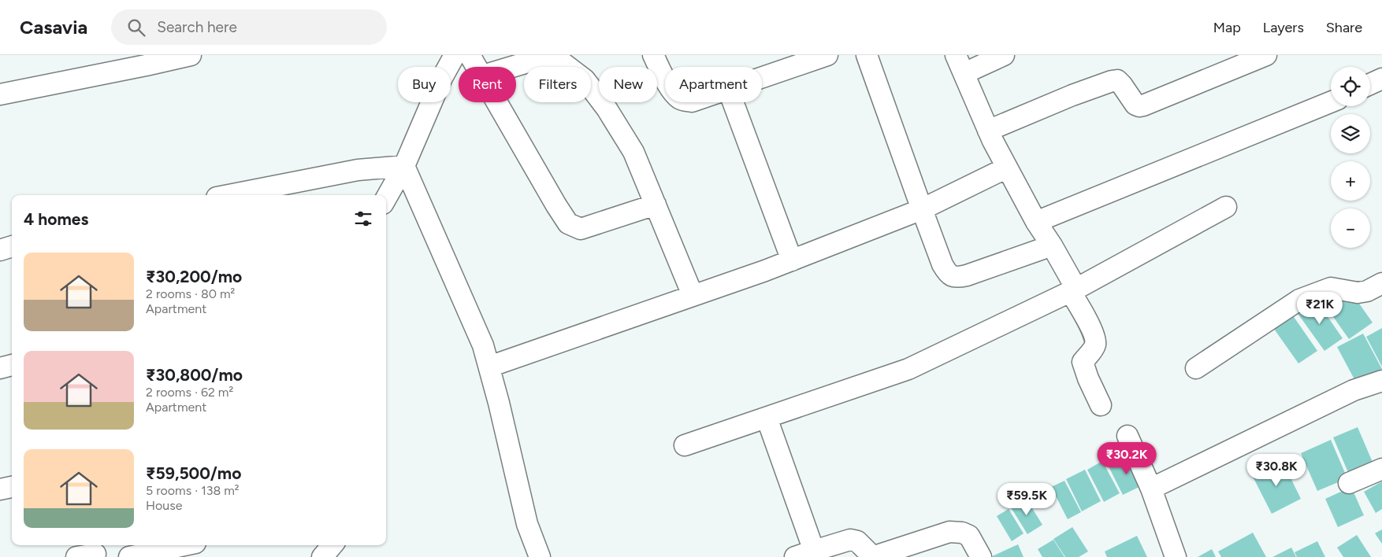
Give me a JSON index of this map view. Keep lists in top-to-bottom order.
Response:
{
  "page": {
    "header": "Casavia",
    "search": "Search here",
    "nav": ["Map", "Layers", "Share"],
    "map_buttons": ["+", "−"],
    "chip": [
      "Buy",
      "Rent",
      "Filters",
      "New",
      "Apartment"
    ],
    "heading": "4 homes",
    "list": [
      {
        "name": "₹30,200/mo",
        "note": "2 rooms · 80 m² · Apartment"
      },
      {
        "name": "₹30,800/mo",
        "note": "2 rooms · 62 m² · Apartment"
      },
      {
        "name": "₹59,500/mo",
        "note": "5 rooms · 138 m² · House"
      }
    ],
    "price": [
      "₹21K",
      "₹30.2K",
      "₹30.8K",
      "₹59.5K"
    ]
  }
}
